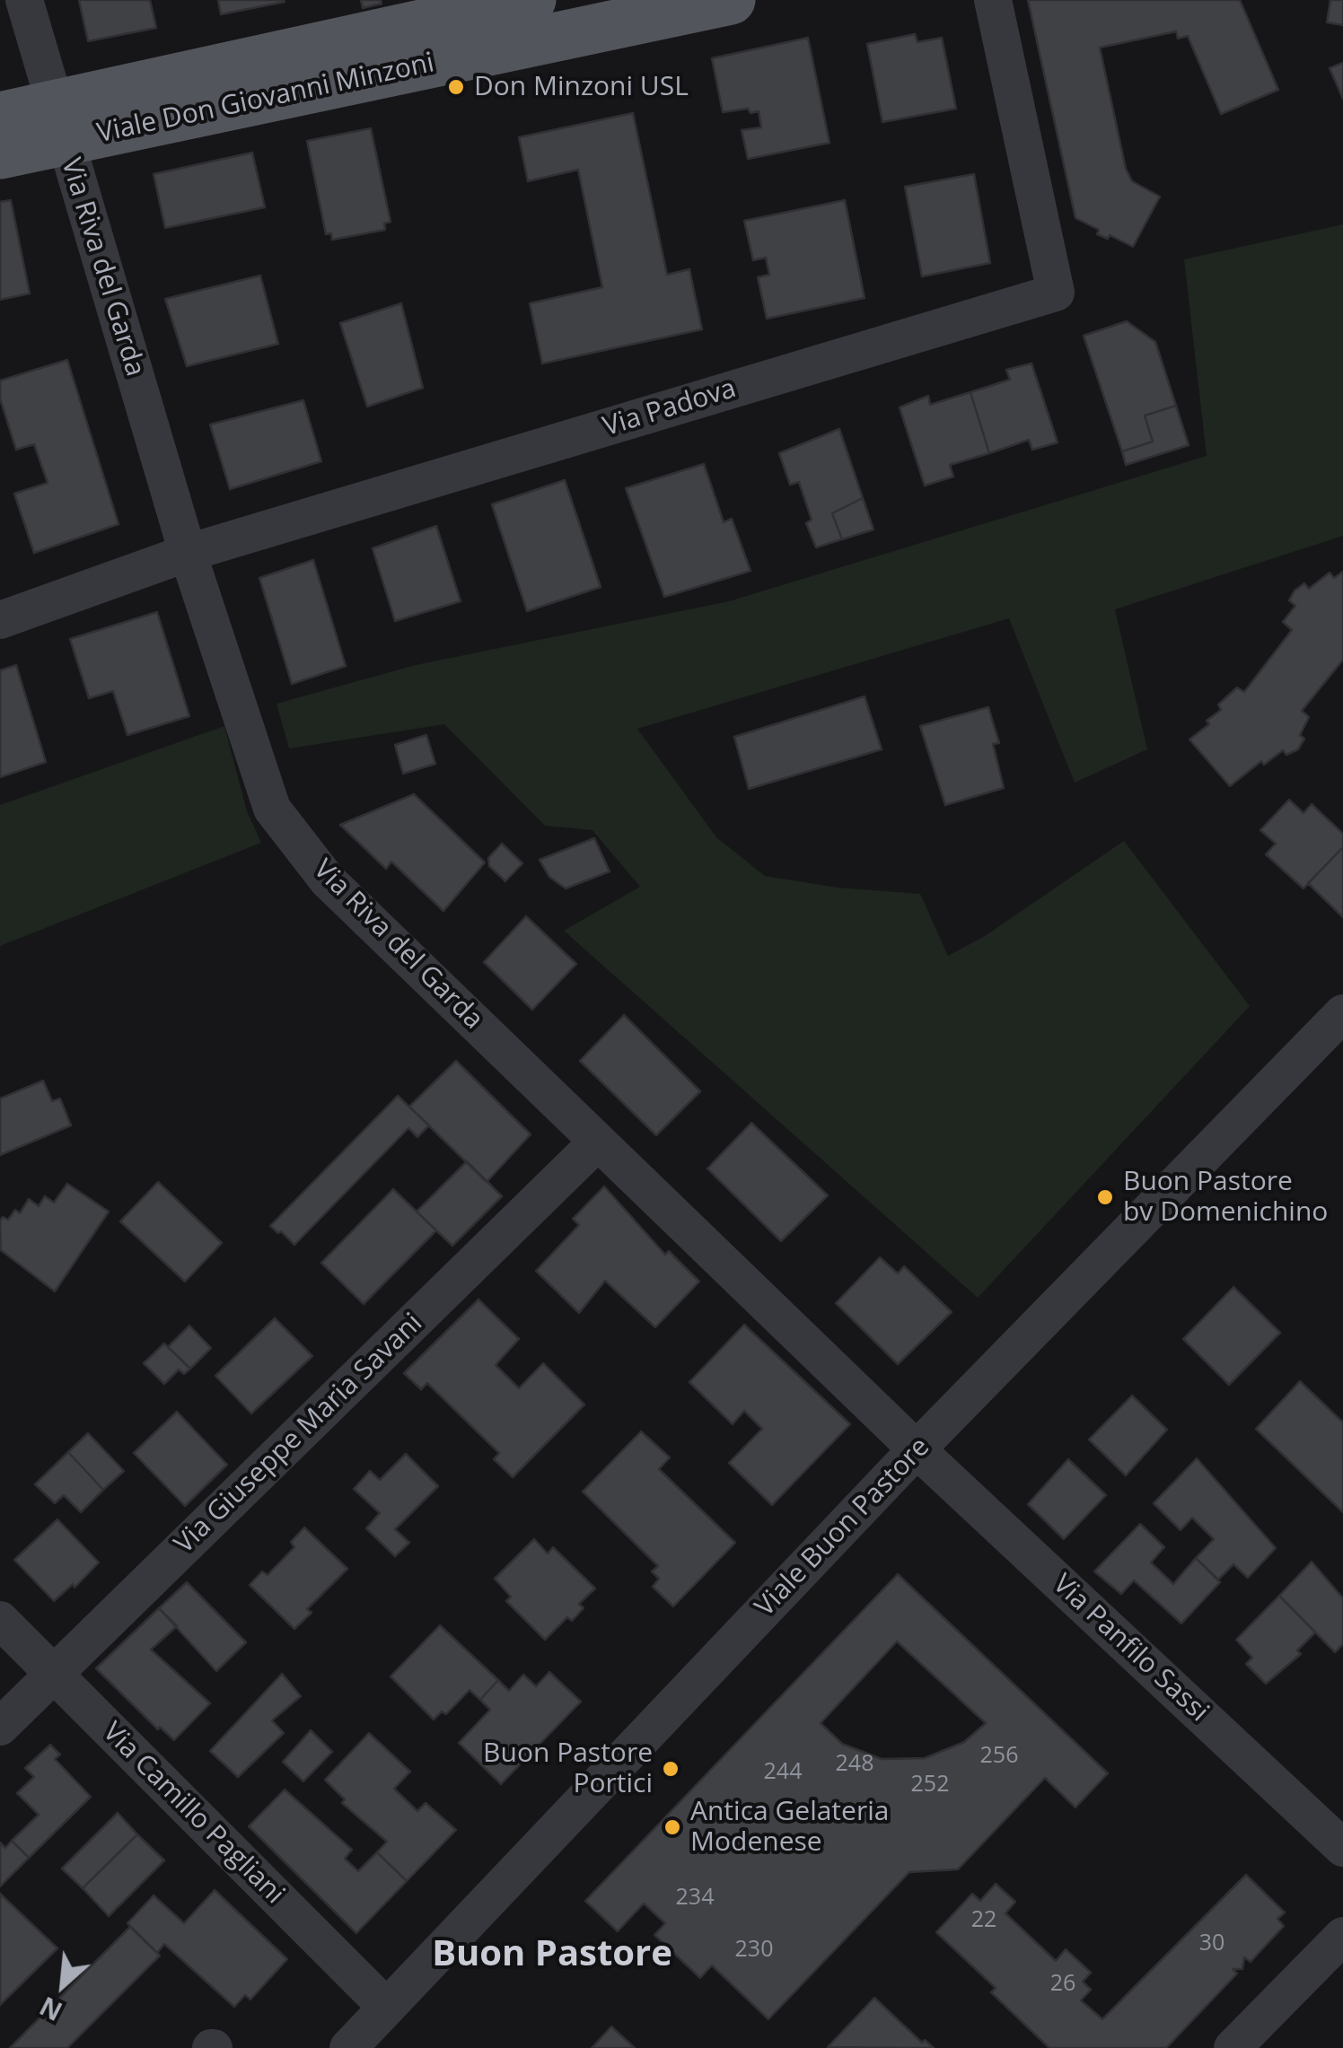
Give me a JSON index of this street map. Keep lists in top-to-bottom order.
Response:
{
  "streets": {
    "main road": ["Viale Don Giovanni Minzoni"],
    "street": [
      "Via Riva del Garda",
      "Via Padova",
      "Via Giuseppe Maria Savani",
      "Viale Buon Pastore",
      "Via Panfilo Sassi",
      "Via Camillo Pagliani"
    ]
  },
  "crossings": [
    ["Viale Don Giovanni Minzoni", "Via Riva del Garda"],
    ["Via Riva del Garda", "Via Padova"],
    ["Via Riva del Garda", "Via Giuseppe Maria Savani"],
    ["Via Riva del Garda", "Viale Buon Pastore"],
    ["Via Riva del Garda", "Via Panfilo Sassi"],
    ["Via Giuseppe Maria Savani", "Via Camillo Pagliani"],
    ["Viale Buon Pastore", "Via Panfilo Sassi"],
    ["Viale Buon Pastore", "Via Camillo Pagliani"]
  ],
  "districts": ["Buon Pastore"],
  "places": [
    "Don Minzoni USL",
    "Buon Pastore bv Domenichino",
    "Buon Pastore Portici",
    "Antica Gelateria Modenese"
  ],
  "house_numbers": [
    "256",
    "248",
    "244",
    "252",
    "234",
    "22",
    "30",
    "230",
    "26"
  ],
  "north": "bottom left"
}
